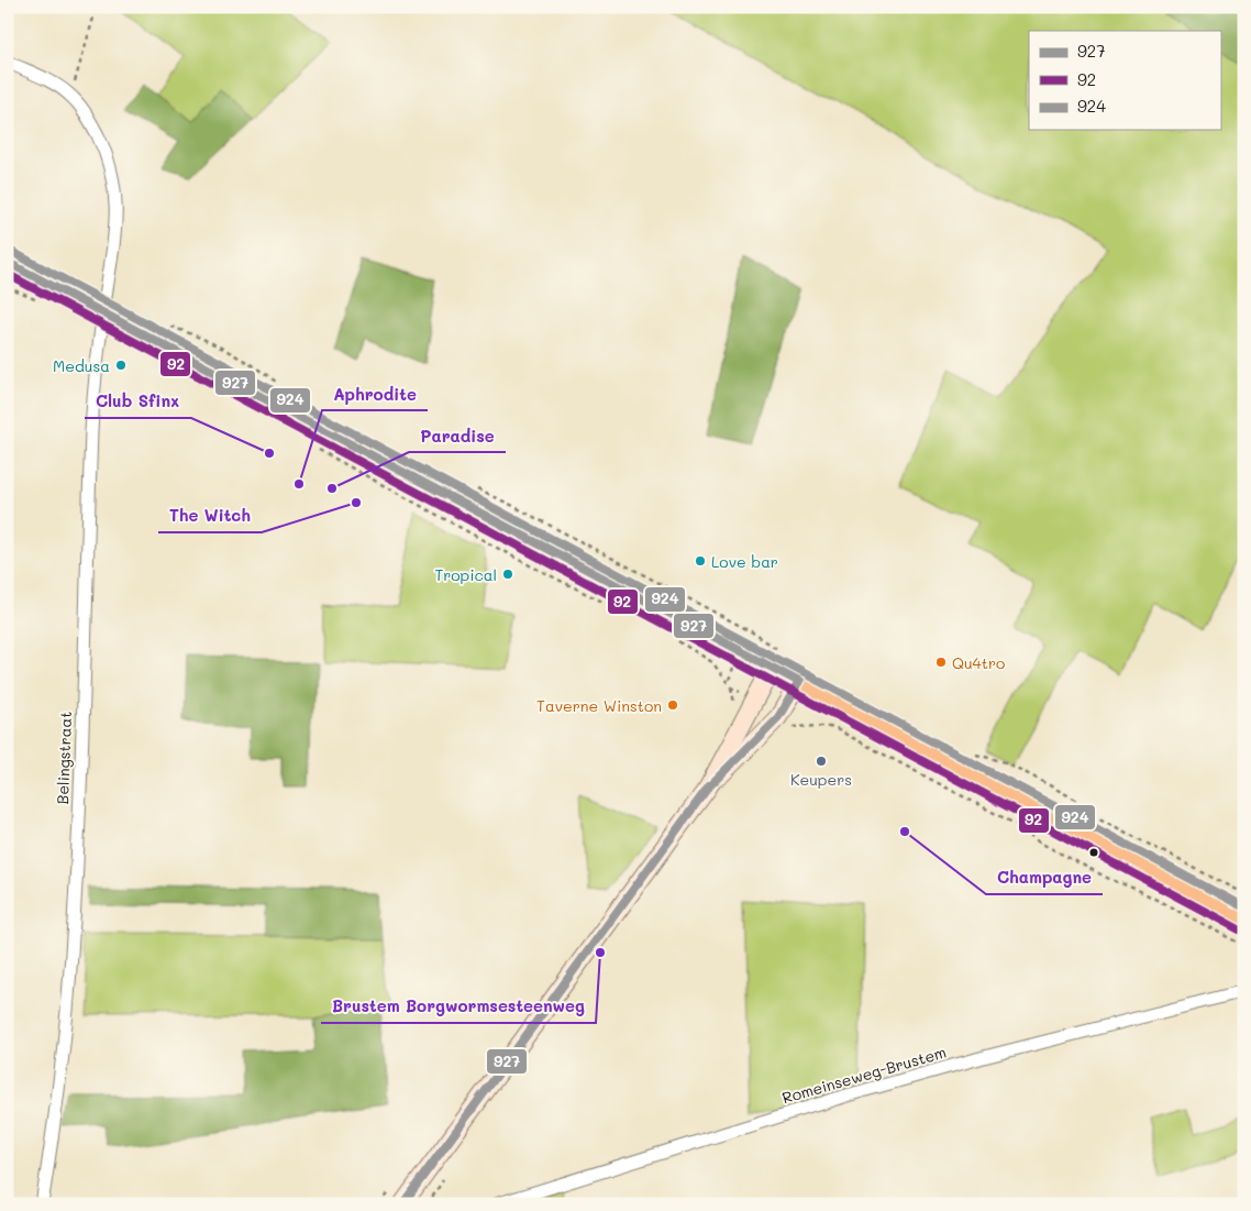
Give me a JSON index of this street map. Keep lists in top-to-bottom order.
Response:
{
  "streets": {
    "street": ["Belingstraat", "Romeinseweg-Brustem"]
  },
  "places": [
    "Medusa",
    "Club Sfinx",
    "Aphrodite",
    "Paradise",
    "The Witch",
    "Love bar",
    "Tropical",
    "Qu4tro",
    "Taverne Winston",
    "Keupers",
    "Champagne",
    "Brustem Borgwormsesteenweg"
  ],
  "lines": ["transit line 924", "transit line 927", "transit line 92"],
  "legend": ["927", "92", "924"]
}
